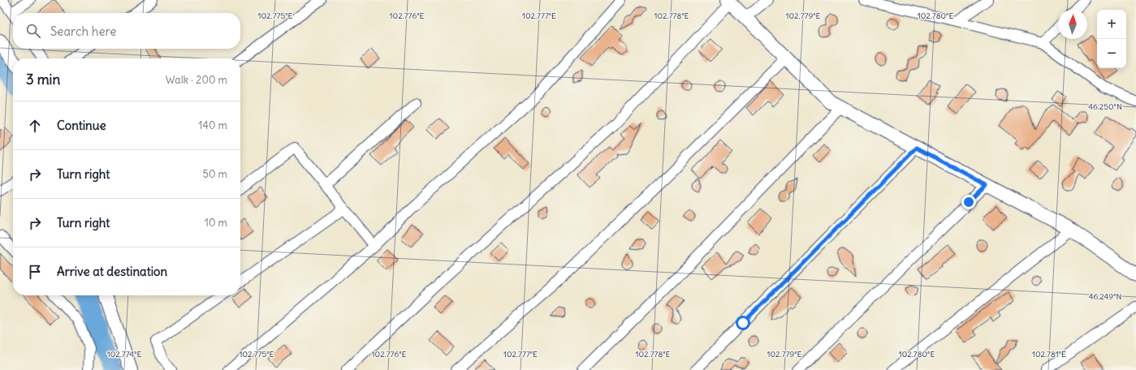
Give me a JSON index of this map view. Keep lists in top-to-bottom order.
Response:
{
  "north": "top",
  "page": {
    "map_buttons": ["+", "−"],
    "search": "Search here",
    "heading": ["3 min", "Walk · 200 m"],
    "list": [
      ["Continue", "140 m"],
      ["Turn right", "50 m"],
      ["Turn right", "10 m"],
      "Arrive at destination"
    ]
  },
  "coordinates": [
    "102.780°E",
    "102.775°E",
    "102.776°E",
    "102.777°E",
    "102.778°E",
    "102.779°E",
    "46.250°N",
    "46.249°N",
    "102.774°E",
    "102.781°E"
  ]
}
